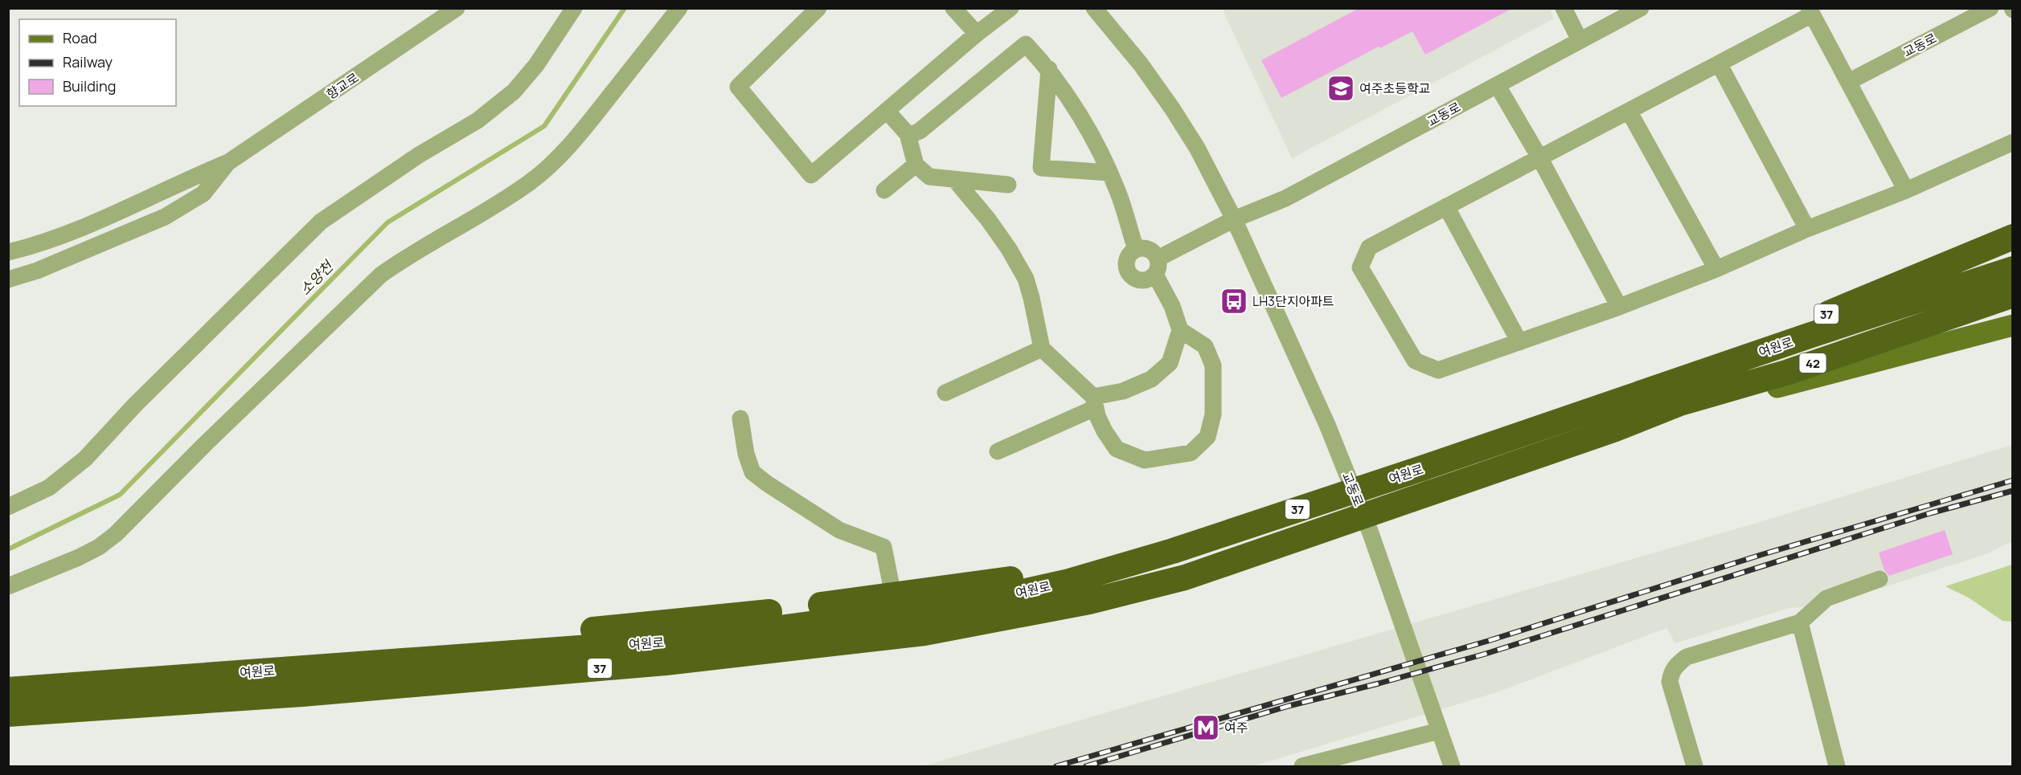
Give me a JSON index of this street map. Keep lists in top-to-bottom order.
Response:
{
  "streets": {
    "highway": ["37", "여원로", "42"],
    "street": ["교동로", "향교로"]
  },
  "crossings": [
    ["37", "여원로"]
  ],
  "water": ["소양천"],
  "places": {
    "school or university": ["여주초등학교"],
    "bus stop": ["LH3단지아파트"],
    "metro station": ["여주"]
  },
  "legend": ["Road", "Railway", "Building"]
}
